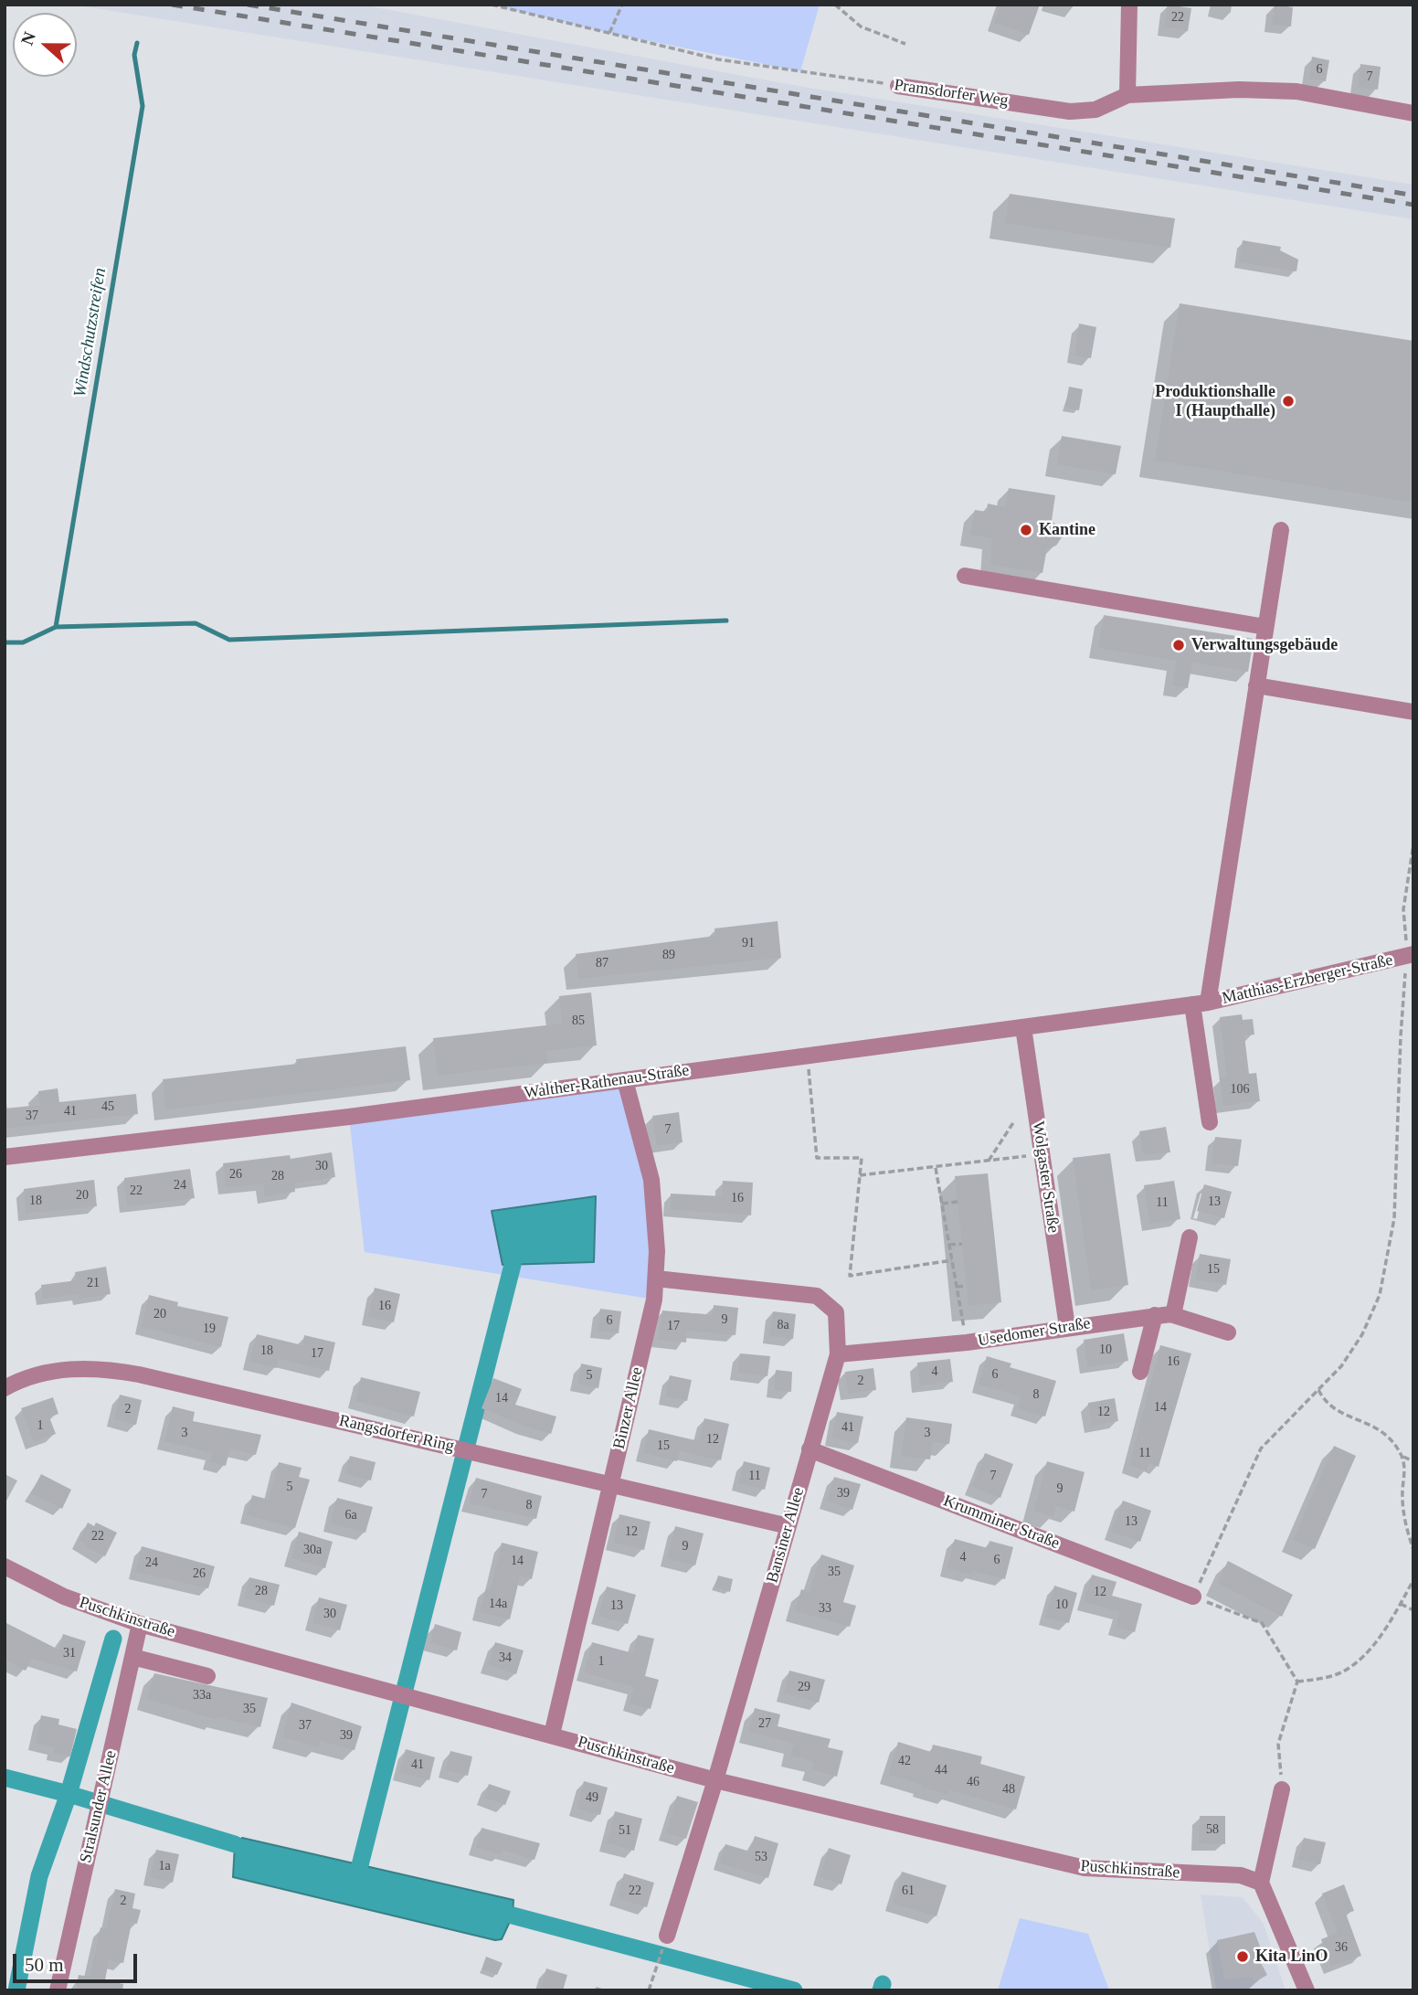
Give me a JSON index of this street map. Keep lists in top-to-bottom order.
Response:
{
  "streets": {
    "street": [
      "Pramsdorfer Weg",
      "Matthias-Erzberger-Straße",
      "Walther-Rathenau-Straße",
      "Wolgaster Straße",
      "Usedomer Straße",
      "Binzer Allee",
      "Rangsdorfer Ring",
      "Krumminer Straße",
      "Bansiner Allee",
      "Puschkinstraße",
      "Stralsunder Allee"
    ]
  },
  "crossings": [
    ["Matthias-Erzberger-Straße", "Walther-Rathenau-Straße"],
    ["Walther-Rathenau-Straße", "Wolgaster Straße"],
    ["Walther-Rathenau-Straße", "Binzer Allee"],
    ["Wolgaster Straße", "Usedomer Straße"],
    ["Usedomer Straße", "Bansiner Allee"],
    ["Binzer Allee", "Rangsdorfer Ring"],
    ["Binzer Allee", "Bansiner Allee"],
    ["Binzer Allee", "Puschkinstraße"],
    ["Rangsdorfer Ring", "Bansiner Allee"],
    ["Krumminer Straße", "Bansiner Allee"],
    ["Bansiner Allee", "Puschkinstraße"],
    ["Puschkinstraße", "Stralsunder Allee"]
  ],
  "water": ["Windschutzstreifen"],
  "places": [
    "Produktionshalle I (Haupthalle)",
    "Kantine",
    "Verwaltungsgebäude",
    "Kita LinO"
  ],
  "house_numbers": [
    "22",
    "6",
    "7",
    "91",
    "89",
    "87",
    "85",
    "106",
    "45",
    "41",
    "37",
    "7",
    "30",
    "26",
    "28",
    "24",
    "22",
    "20",
    "16",
    "18",
    "13",
    "11",
    "15",
    "21",
    "16",
    "20",
    "9",
    "6",
    "8a",
    "17",
    "19",
    "10",
    "18",
    "17",
    "16",
    "4",
    "6",
    "5",
    "2",
    "8",
    "14",
    "14",
    "2",
    "12",
    "1",
    "41",
    "3",
    "3",
    "12",
    "15",
    "11",
    "11",
    "7",
    "5",
    "9",
    "39",
    "7",
    "8",
    "6a",
    "13",
    "12",
    "22",
    "9",
    "30a",
    "4",
    "6",
    "14",
    "24",
    "35",
    "26",
    "28",
    "12",
    "14a",
    "10",
    "13",
    "33",
    "30",
    "31",
    "34",
    "1",
    "29",
    "33a",
    "35",
    "27",
    "37",
    "39",
    "42",
    "41",
    "44",
    "46",
    "48",
    "49",
    "58",
    "51",
    "53",
    "1a",
    "22",
    "61",
    "2",
    "36"
  ],
  "scale_bar": "50 m",
  "north": "left"
}
